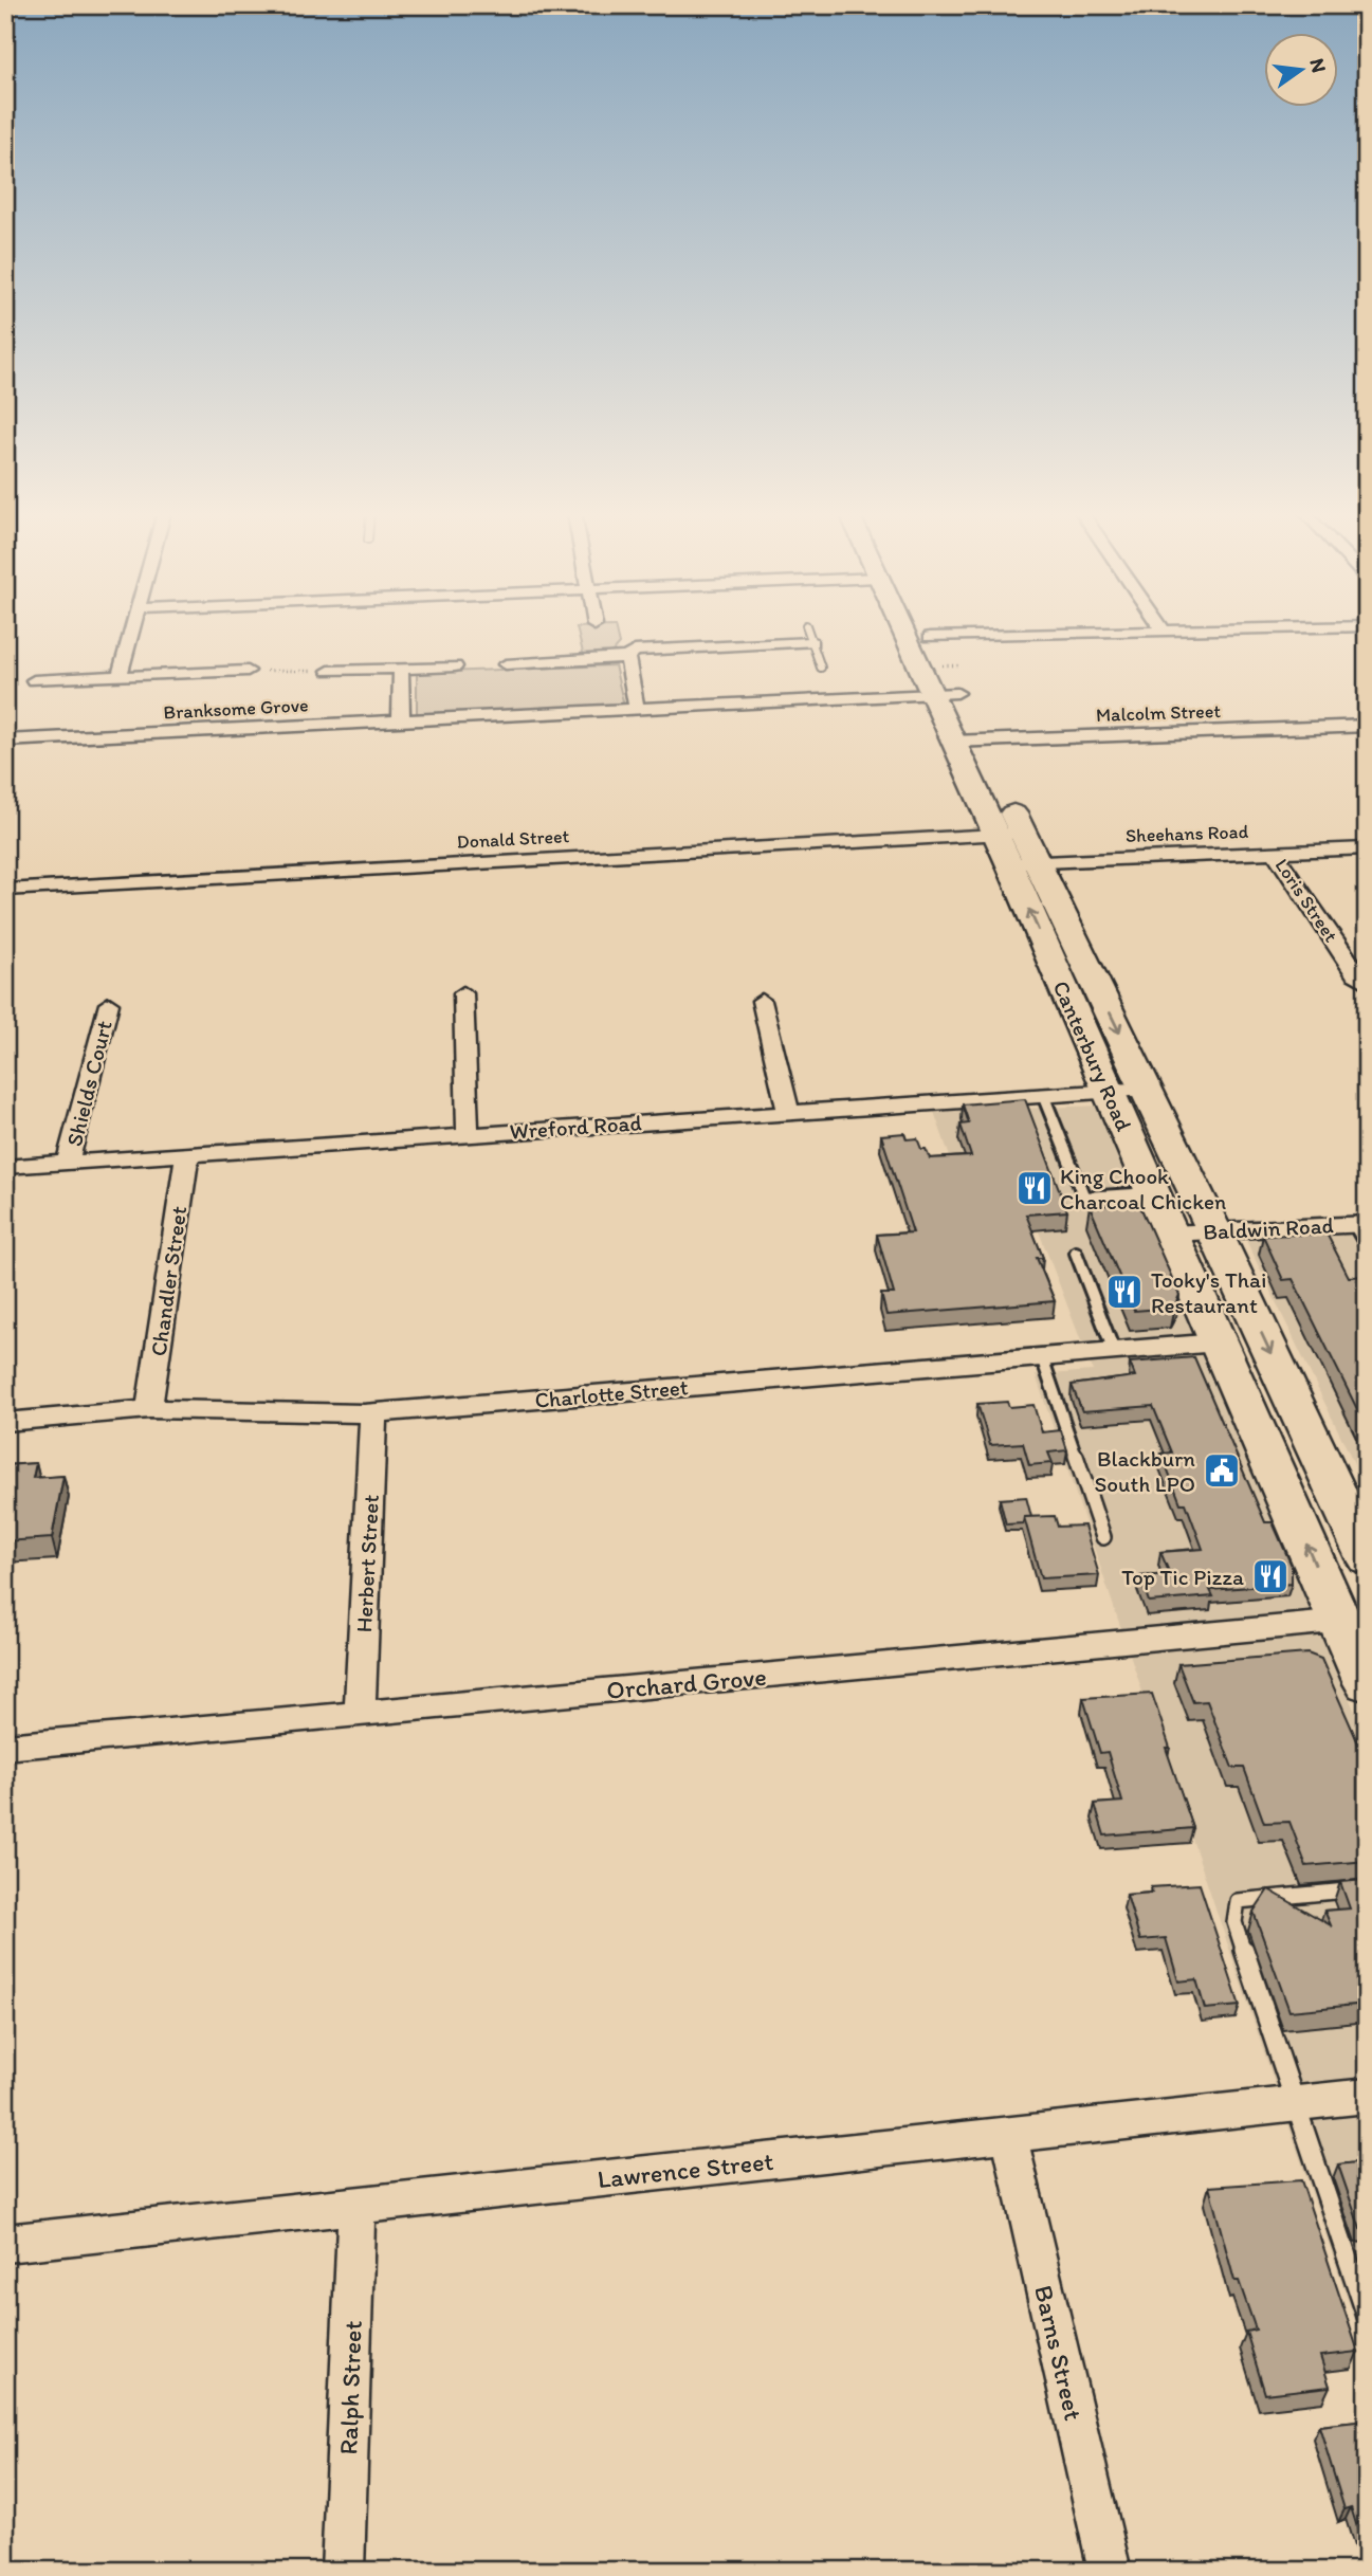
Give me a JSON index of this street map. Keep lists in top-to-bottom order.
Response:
{
  "streets": {
    "main road": ["Canterbury Road"],
    "street": [
      "Branksome Grove",
      "Malcolm Street",
      "Sheehans Road",
      "Donald Street",
      "Loris Street",
      "Shields Court",
      "Wreford Road",
      "Baldwin Road",
      "Chandler Street",
      "Charlotte Street",
      "Herbert Street",
      "Orchard Grove",
      "Lawrence Street",
      "Barns Street",
      "Ralph Street"
    ]
  },
  "crossings": [
    ["Branksome Grove", "Canterbury Road"],
    ["Malcolm Street", "Canterbury Road"],
    ["Sheehans Road", "Loris Street"],
    ["Sheehans Road", "Canterbury Road"],
    ["Donald Street", "Canterbury Road"],
    ["Canterbury Road", "Wreford Road"],
    ["Canterbury Road", "Baldwin Road"],
    ["Canterbury Road", "Charlotte Street"],
    ["Canterbury Road", "Orchard Grove"],
    ["Shields Court", "Wreford Road"],
    ["Wreford Road", "Chandler Street"],
    ["Chandler Street", "Charlotte Street"],
    ["Charlotte Street", "Herbert Street"],
    ["Herbert Street", "Orchard Grove"],
    ["Lawrence Street", "Barns Street"],
    ["Lawrence Street", "Ralph Street"]
  ],
  "places": {
    "restaurant": ["King Chook Charcoal Chicken", "Tooky's Thai Restaurant", "Top Tic Pizza"],
    "public building": ["Blackburn South LPO"]
  },
  "north": "right"
}
